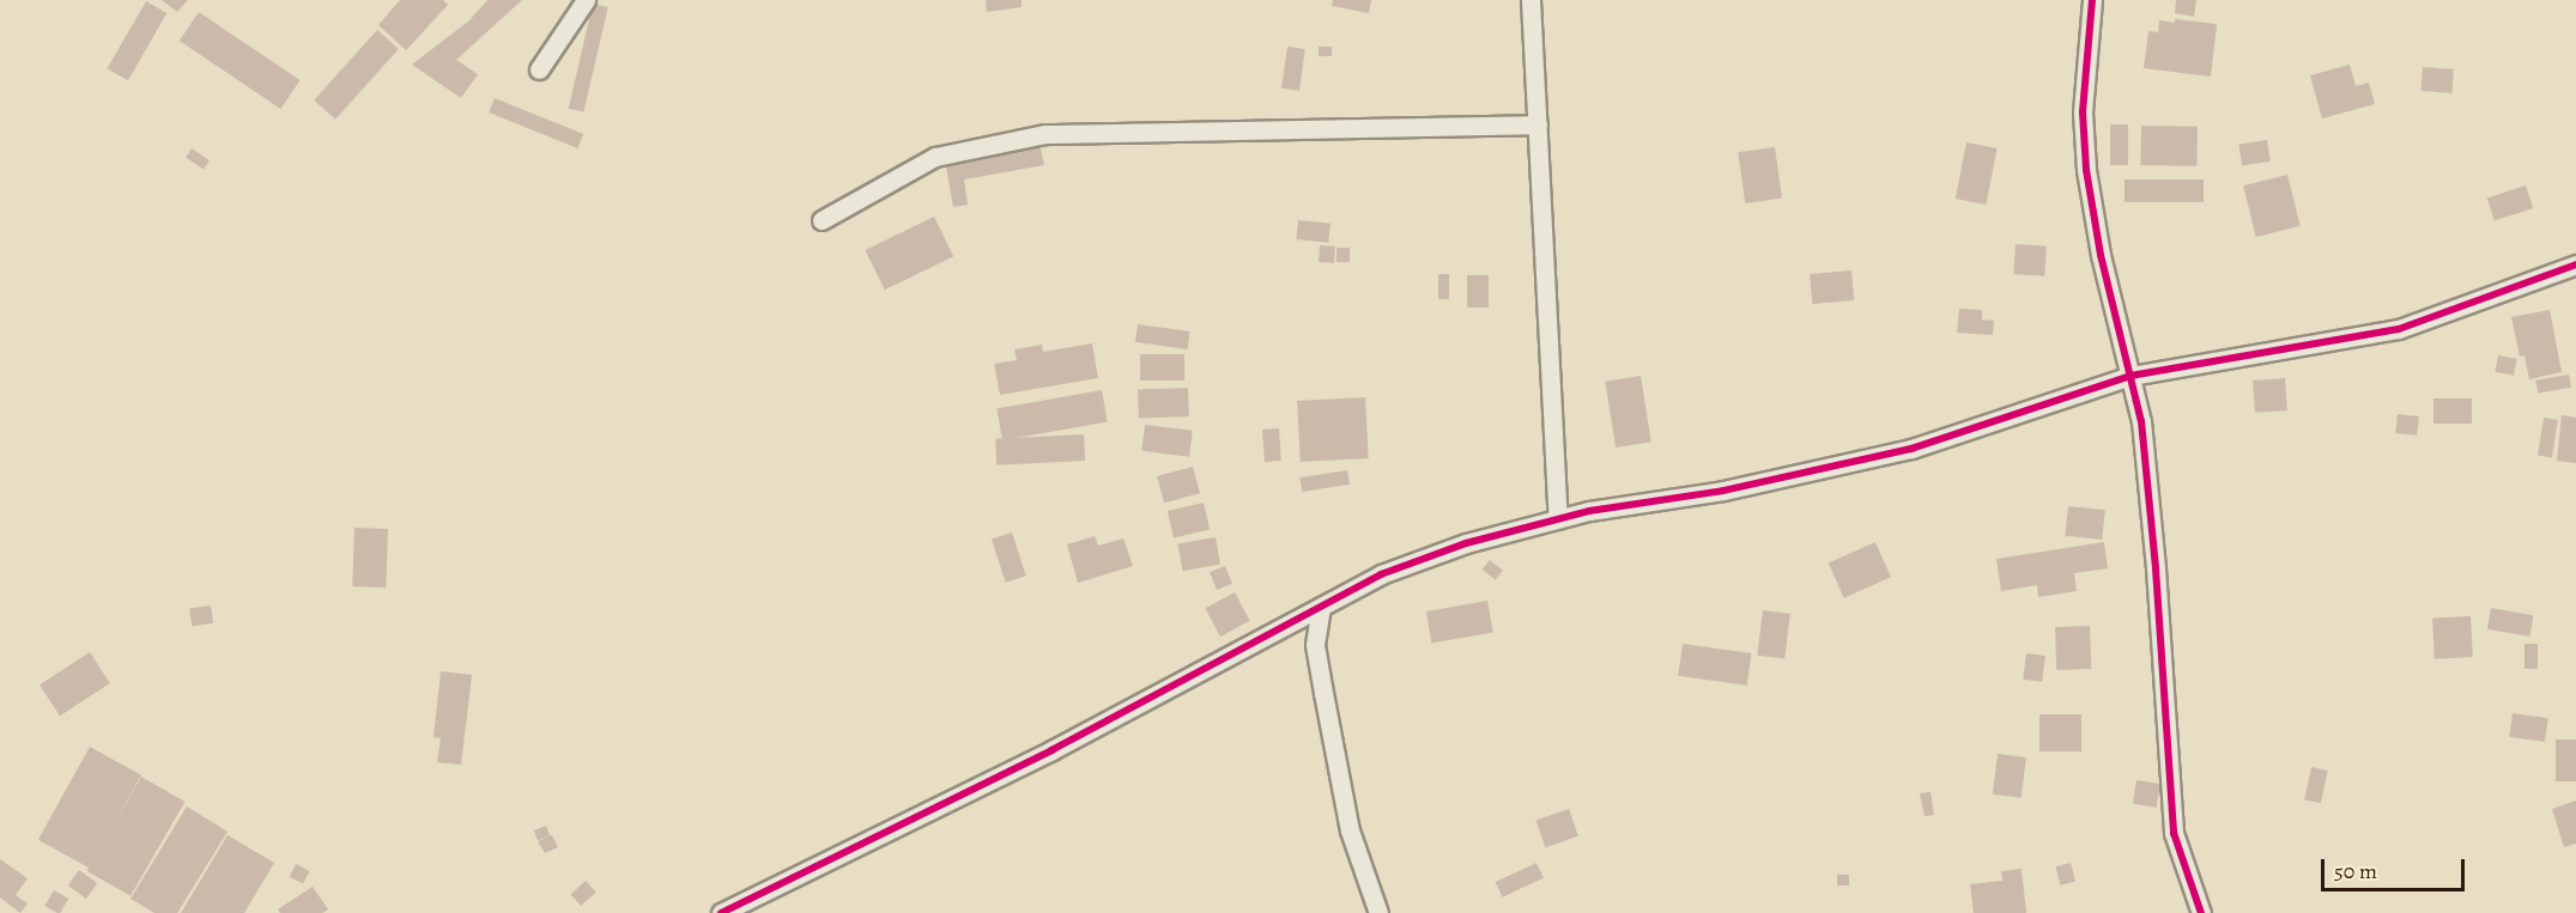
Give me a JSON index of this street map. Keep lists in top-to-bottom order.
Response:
{
  "scale_bar": "50 m"
}
